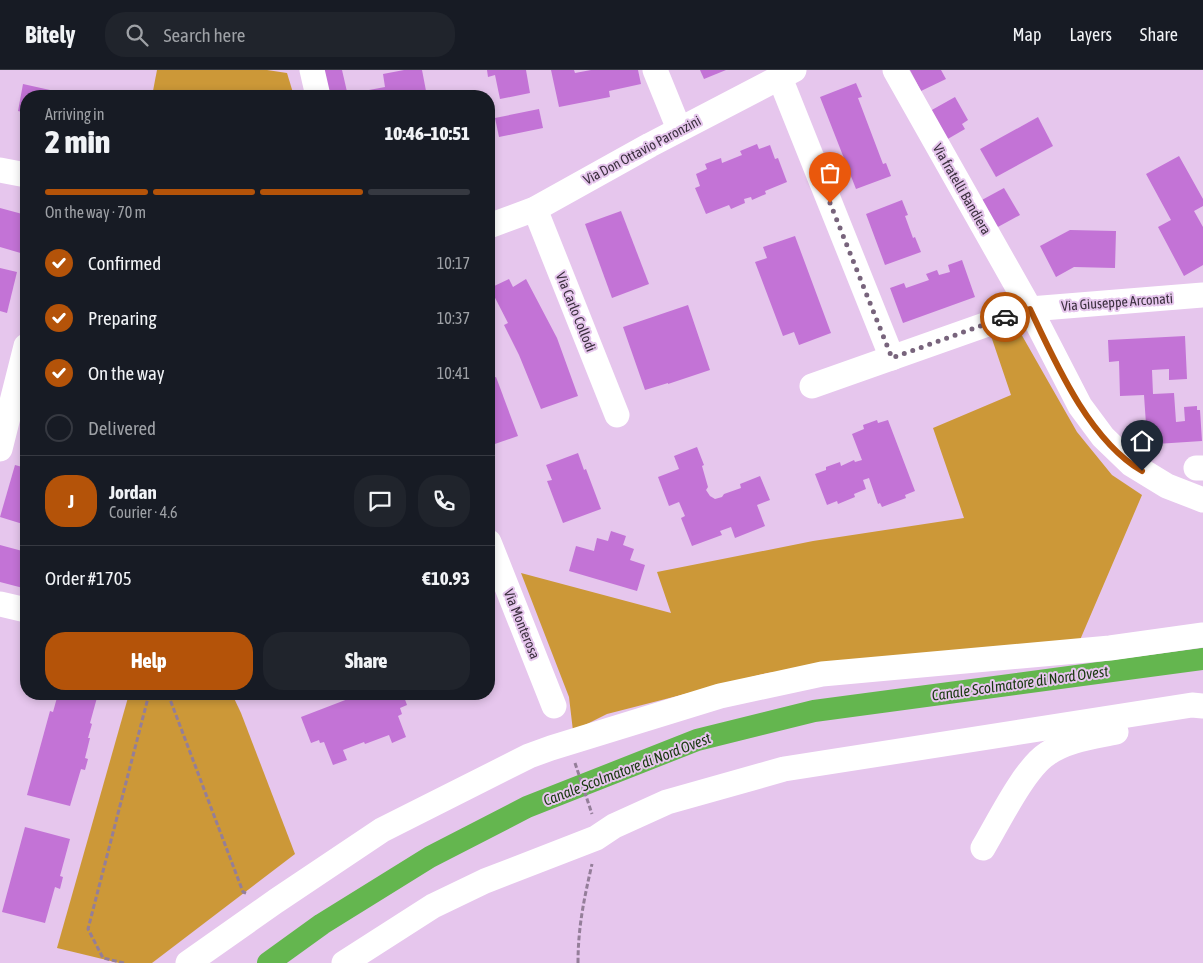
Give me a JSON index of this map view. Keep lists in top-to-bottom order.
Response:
{
  "streets": {
    "street": [
      "Via Don Ottavio Paronzini",
      "Via fratelli Bandiera",
      "Via Giuseppe Arconati",
      "Via Carlo Collodi",
      "Via Monterosa"
    ]
  },
  "crossings": [
    ["Via Don Ottavio Paronzini", "Via Carlo Collodi"],
    ["Via fratelli Bandiera", "Via Giuseppe Arconati"]
  ],
  "water": ["Canale Scolmatore di Nord Ovest"],
  "page": {
    "header": "Bitely",
    "search": "Search here",
    "nav": ["Map", "Layers", "Share"],
    "heading": ["2 min", "Arriving in", "10:46–10:51"],
    "panel": [
      "Jordan",
      "Courier · 4.6",
      "Order #1705",
      "€10.93"
    ],
    "bar": "On the way · 70 m",
    "list": [
      ["Confirmed", "10:17"],
      ["Preparing", "10:37"],
      ["On the way", "10:41"],
      "Delivered"
    ],
    "round": "J",
    "buttons": ["Help", "Share"]
  }
}
